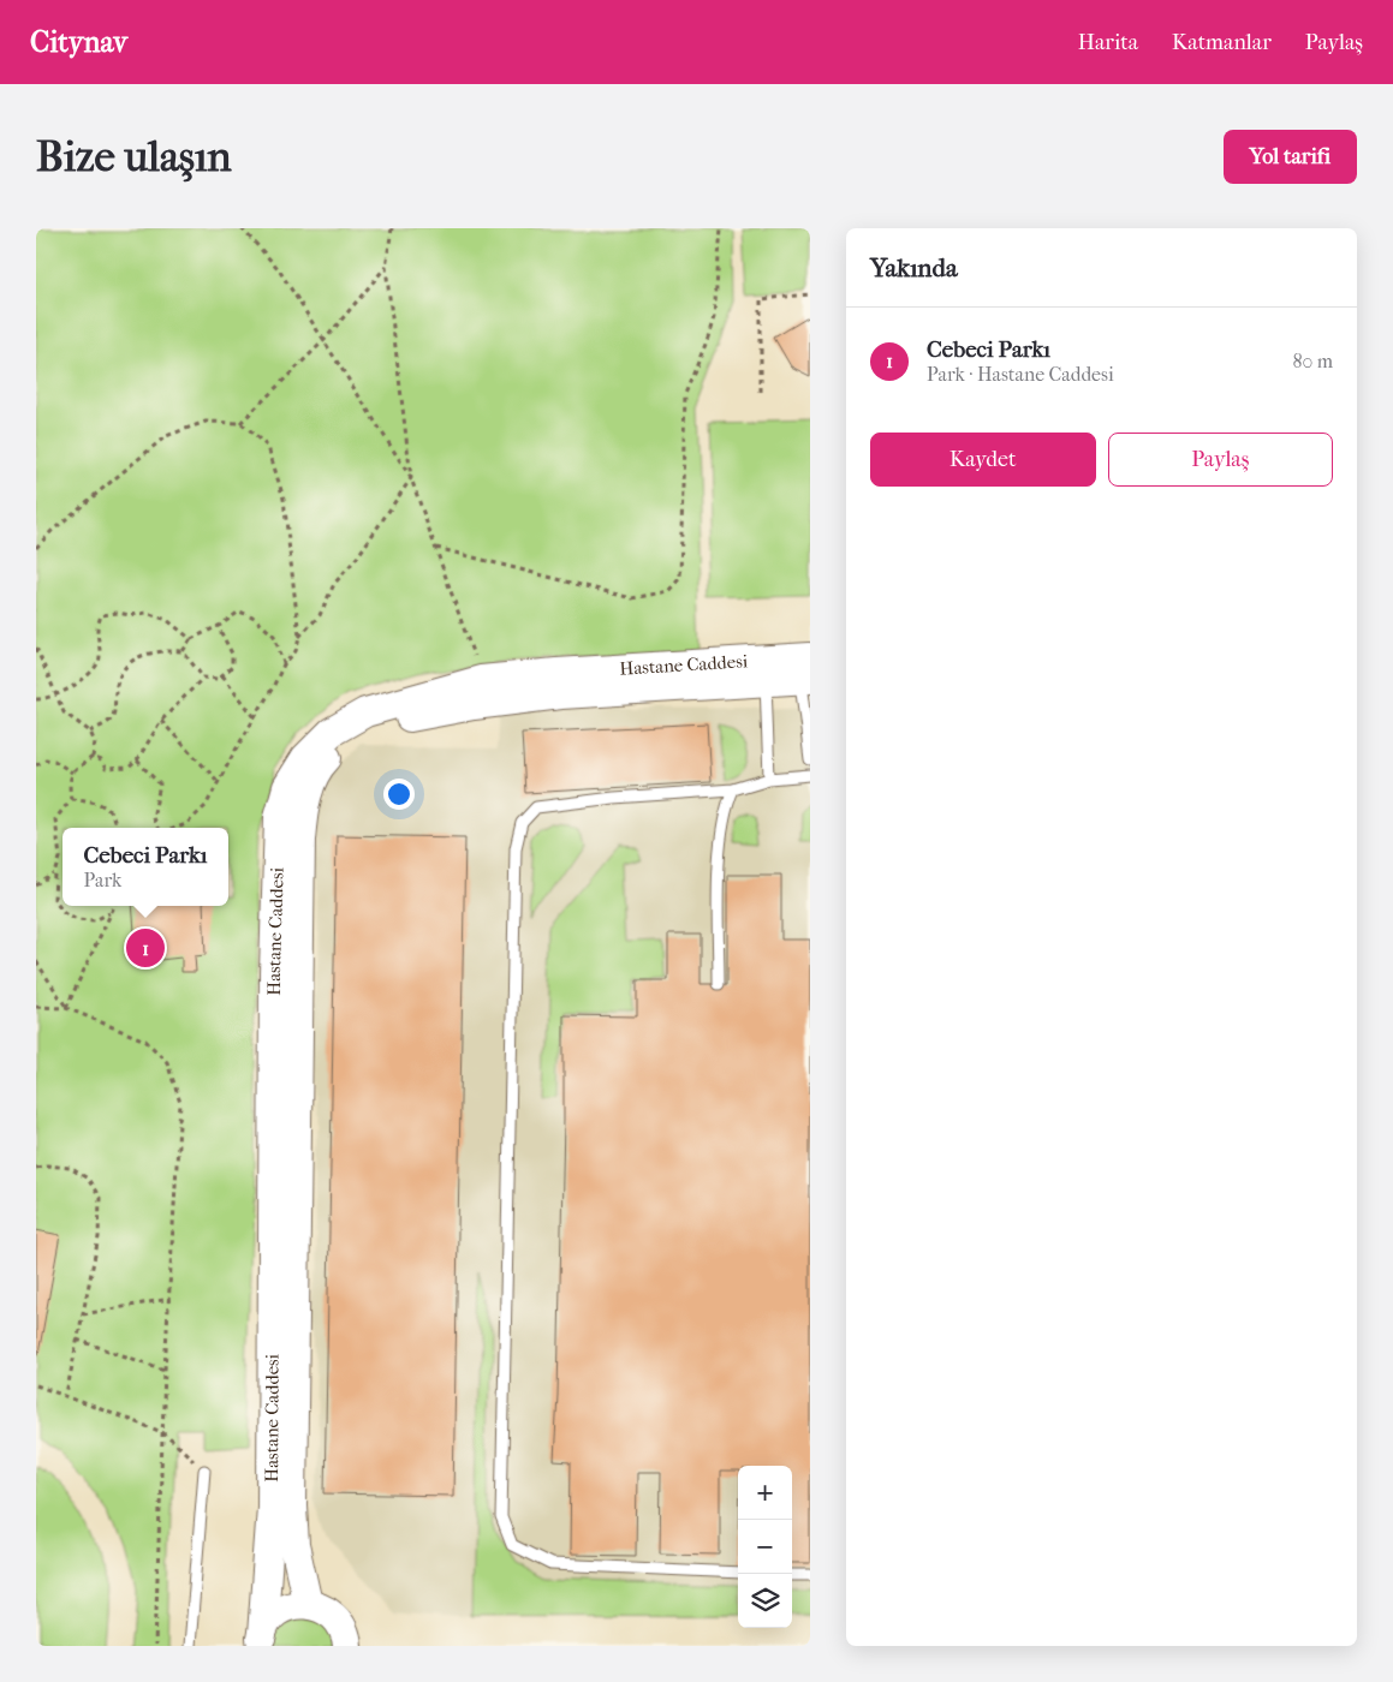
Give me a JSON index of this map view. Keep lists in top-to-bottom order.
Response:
{
  "streets": {
    "main road": ["Hastane Caddesi"]
  },
  "page": {
    "header": "Citynav",
    "nav": ["Harita", "Katmanlar", "Paylaş"],
    "buttons": [
      "Yol tarifi",
      ["Kaydet", "Paylaş"]
    ],
    "title": "Bize ulaşın",
    "heading": "Yakında",
    "list": [
      {
        "mark": "1",
        "name": "Cebeci Parkı",
        "note": "Park · Hastane Caddesi",
        "value": "80 m"
      }
    ],
    "popup": ["Cebeci Parkı", "Park"],
    "pins": "1",
    "map_buttons": ["+", "−"]
  }
}
